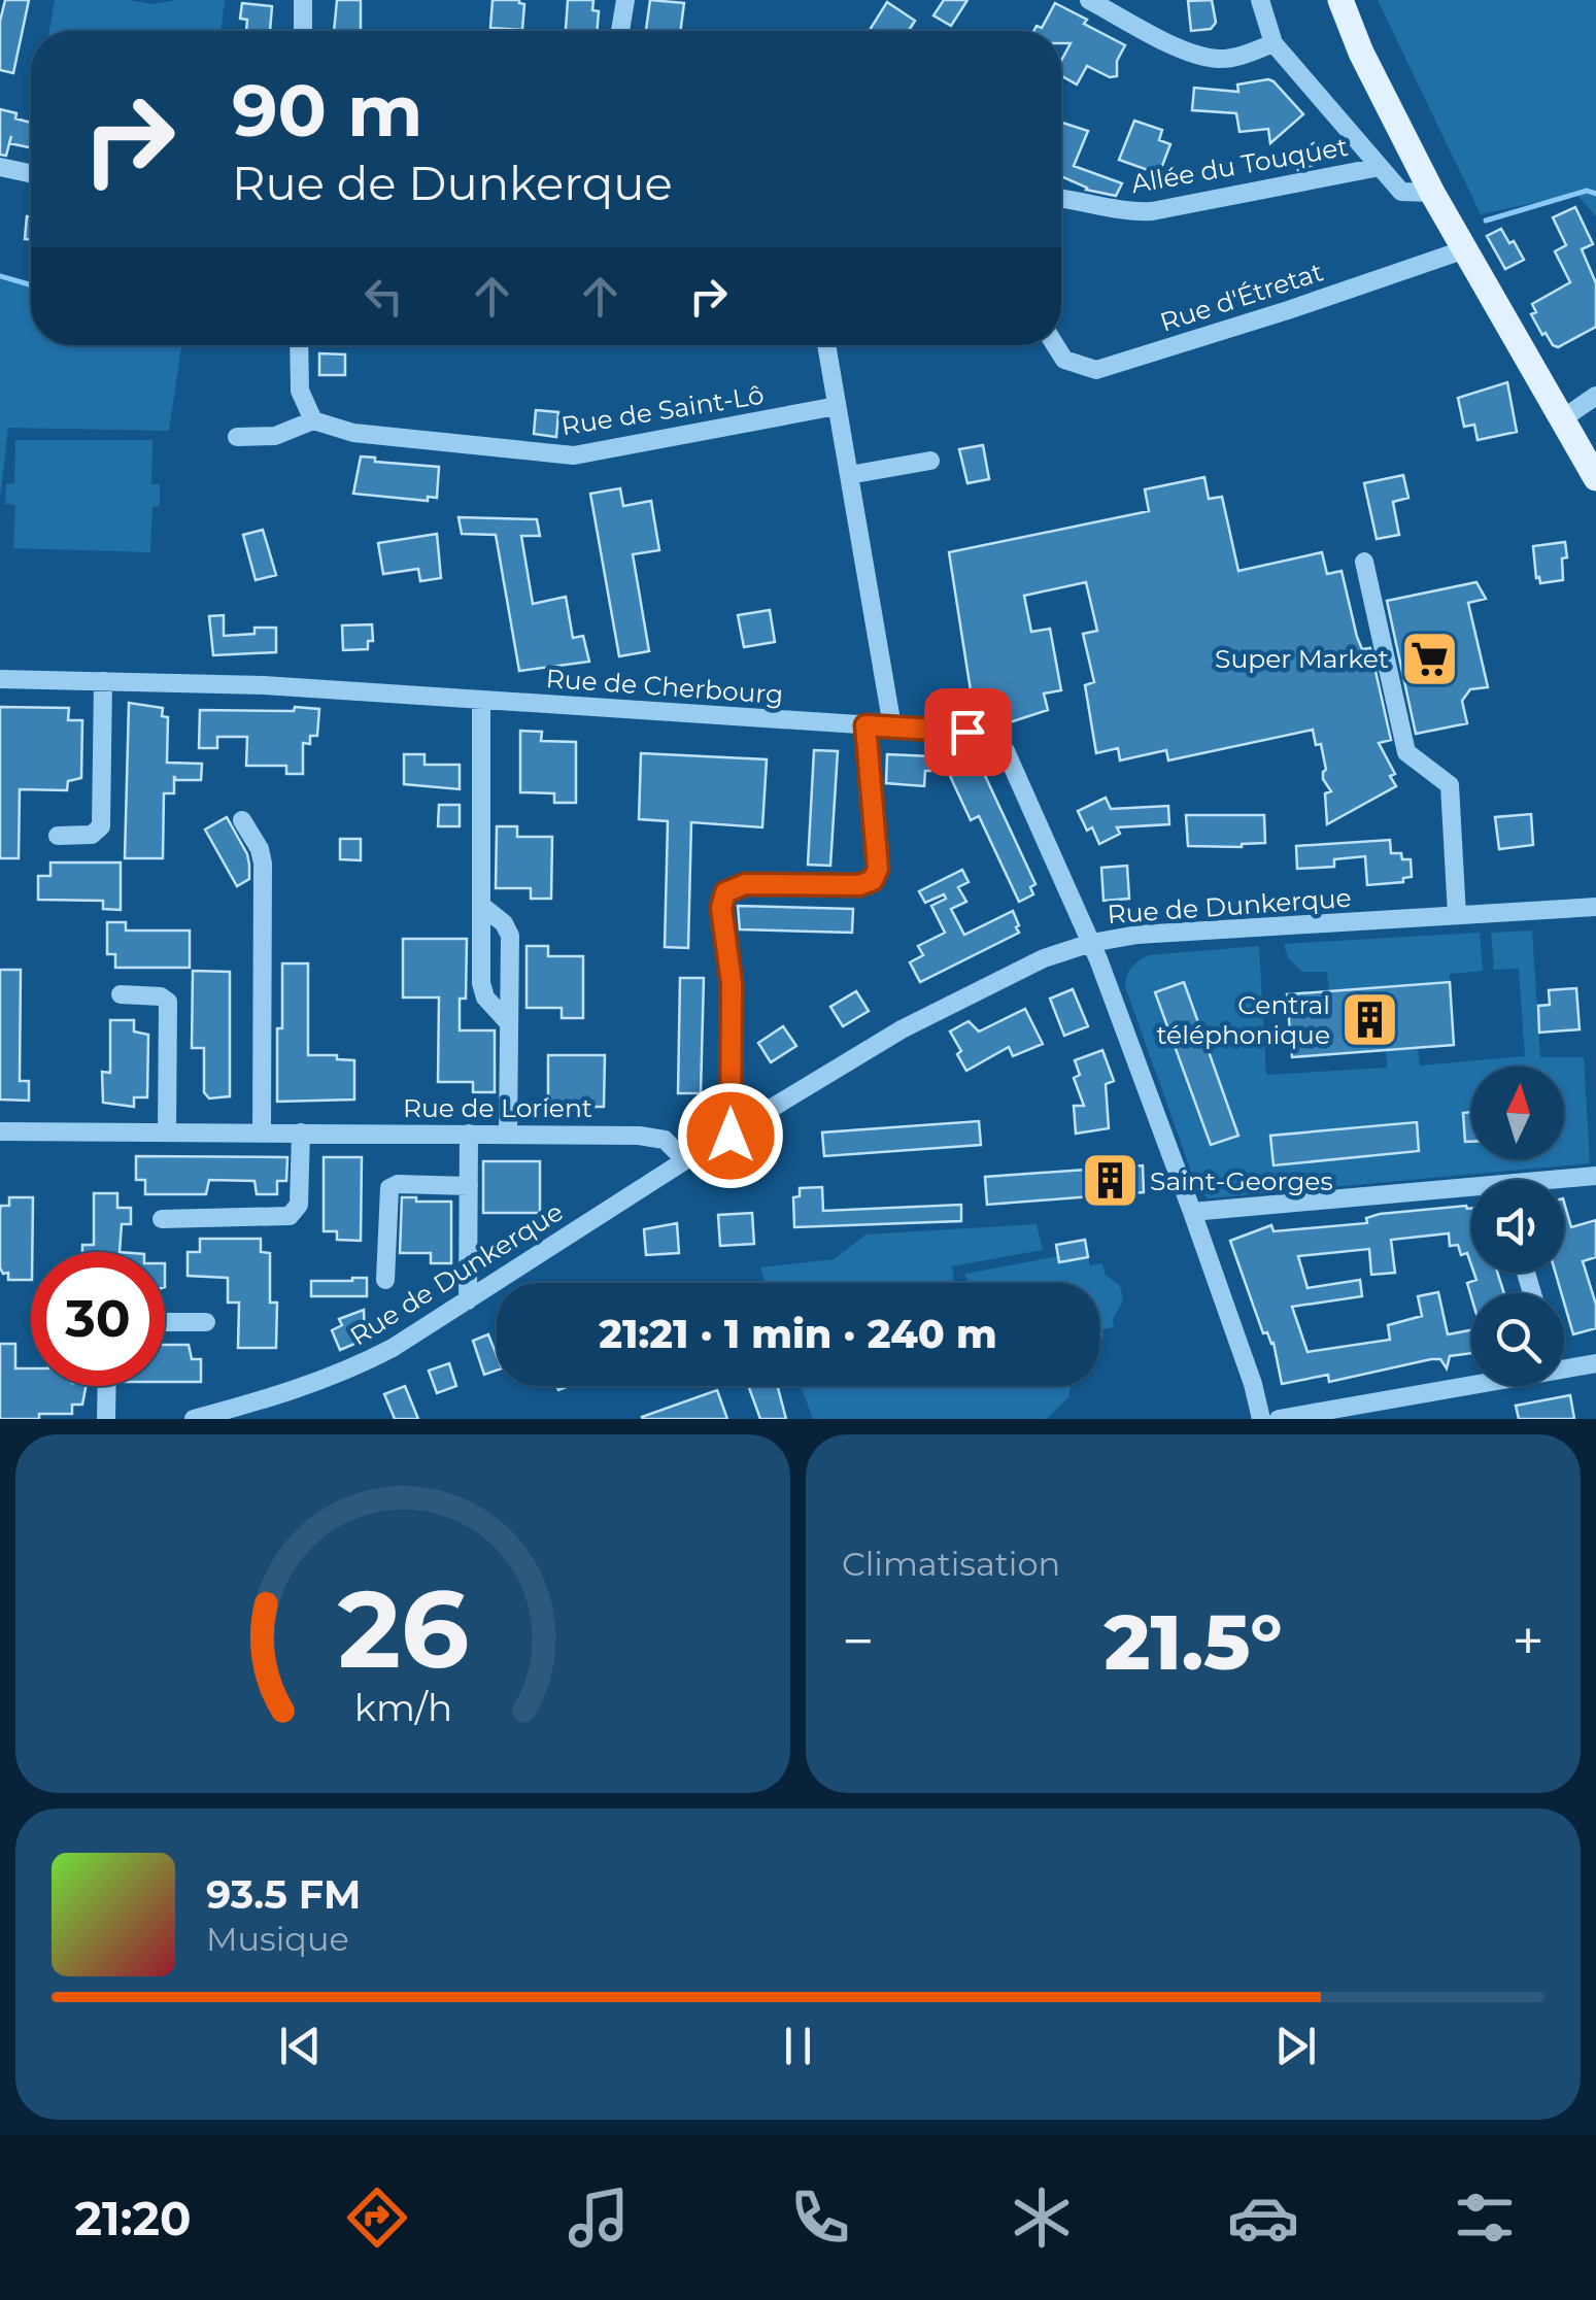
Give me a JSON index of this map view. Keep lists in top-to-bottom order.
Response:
{
  "streets": {
    "street": [
      "Allée du Touquet",
      "Rue d'Étretat",
      "Rue de Saint-Lô",
      "Rue de Cherbourg",
      "Rue de Dunkerque",
      "Rue de Lorient"
    ]
  },
  "crossings": [
    ["Rue de Cherbourg", "Rue de Dunkerque"],
    ["Rue de Dunkerque", "Rue de Lorient"]
  ],
  "places": {
    "supermarket": ["Super Market"],
    "building": ["Central téléphonique", "Saint-Georges"]
  },
  "north": "top",
  "page": {
    "turn": ["90 m", "Rue de Dunkerque"],
    "limit": "30",
    "trip": "21:21 · 1 min · 240 m",
    "tile": "Climatisation",
    "heat": ["−", "21.5°", "+"],
    "song": ["93.5 FM", "Musique"],
    "tabs": "21:20",
    "gauge": ["26", "km/h"]
  }
}
